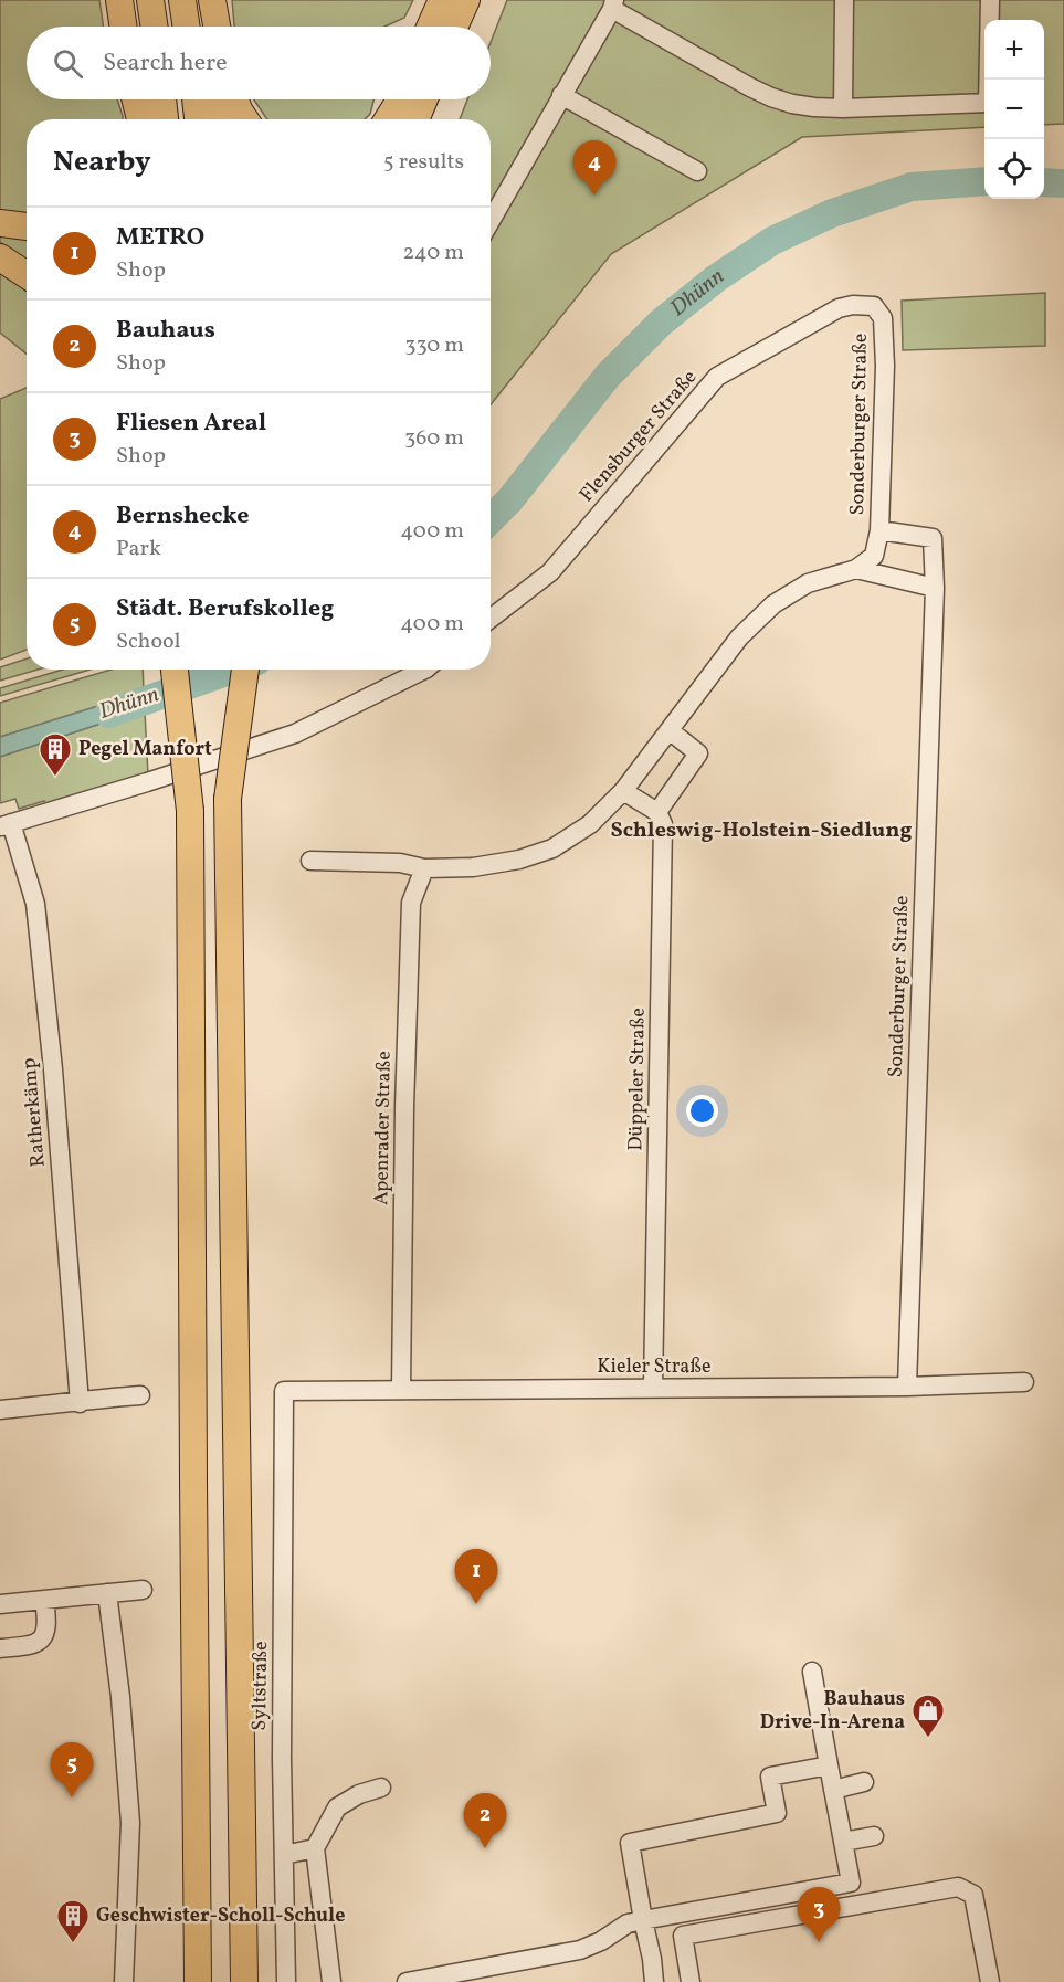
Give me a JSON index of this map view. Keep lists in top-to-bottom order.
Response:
{
  "streets": {
    "street": [
      "Sonderburger Straße",
      "Flensburger Straße",
      "Düppeler Straße",
      "Ratherkämp",
      "Apenrader Straße",
      "Kieler Straße",
      "Syltstraße"
    ]
  },
  "crossings": [
    ["Sonderburger Straße", "Flensburger Straße"],
    ["Sonderburger Straße", "Kieler Straße"],
    ["Düppeler Straße", "Kieler Straße"],
    ["Apenrader Straße", "Kieler Straße"],
    ["Kieler Straße", "Syltstraße"]
  ],
  "districts": ["Schleswig-Holstein-Siedlung"],
  "water": ["Dhünn"],
  "places": {
    "building": ["Pegel Manfort", "Geschwister-Scholl-Schule"],
    "shop": ["Bauhaus Drive-In-Arena"]
  },
  "page": {
    "map_buttons": ["+", "−"],
    "search": "Search here",
    "heading": ["Nearby", "5 results"],
    "pins": [
      "4",
      "1",
      "5",
      "2",
      "3"
    ],
    "list": [
      {
        "mark": "1",
        "name": "METRO",
        "note": "Shop",
        "value": "240 m"
      },
      {
        "mark": "2",
        "name": "Bauhaus",
        "note": "Shop",
        "value": "330 m"
      },
      {
        "mark": "3",
        "name": "Fliesen Areal",
        "note": "Shop",
        "value": "360 m"
      },
      {
        "mark": "4",
        "name": "Bernshecke",
        "note": "Park",
        "value": "400 m"
      },
      {
        "mark": "5",
        "name": "Städt. Berufskolleg",
        "note": "School",
        "value": "400 m"
      }
    ]
  }
}
